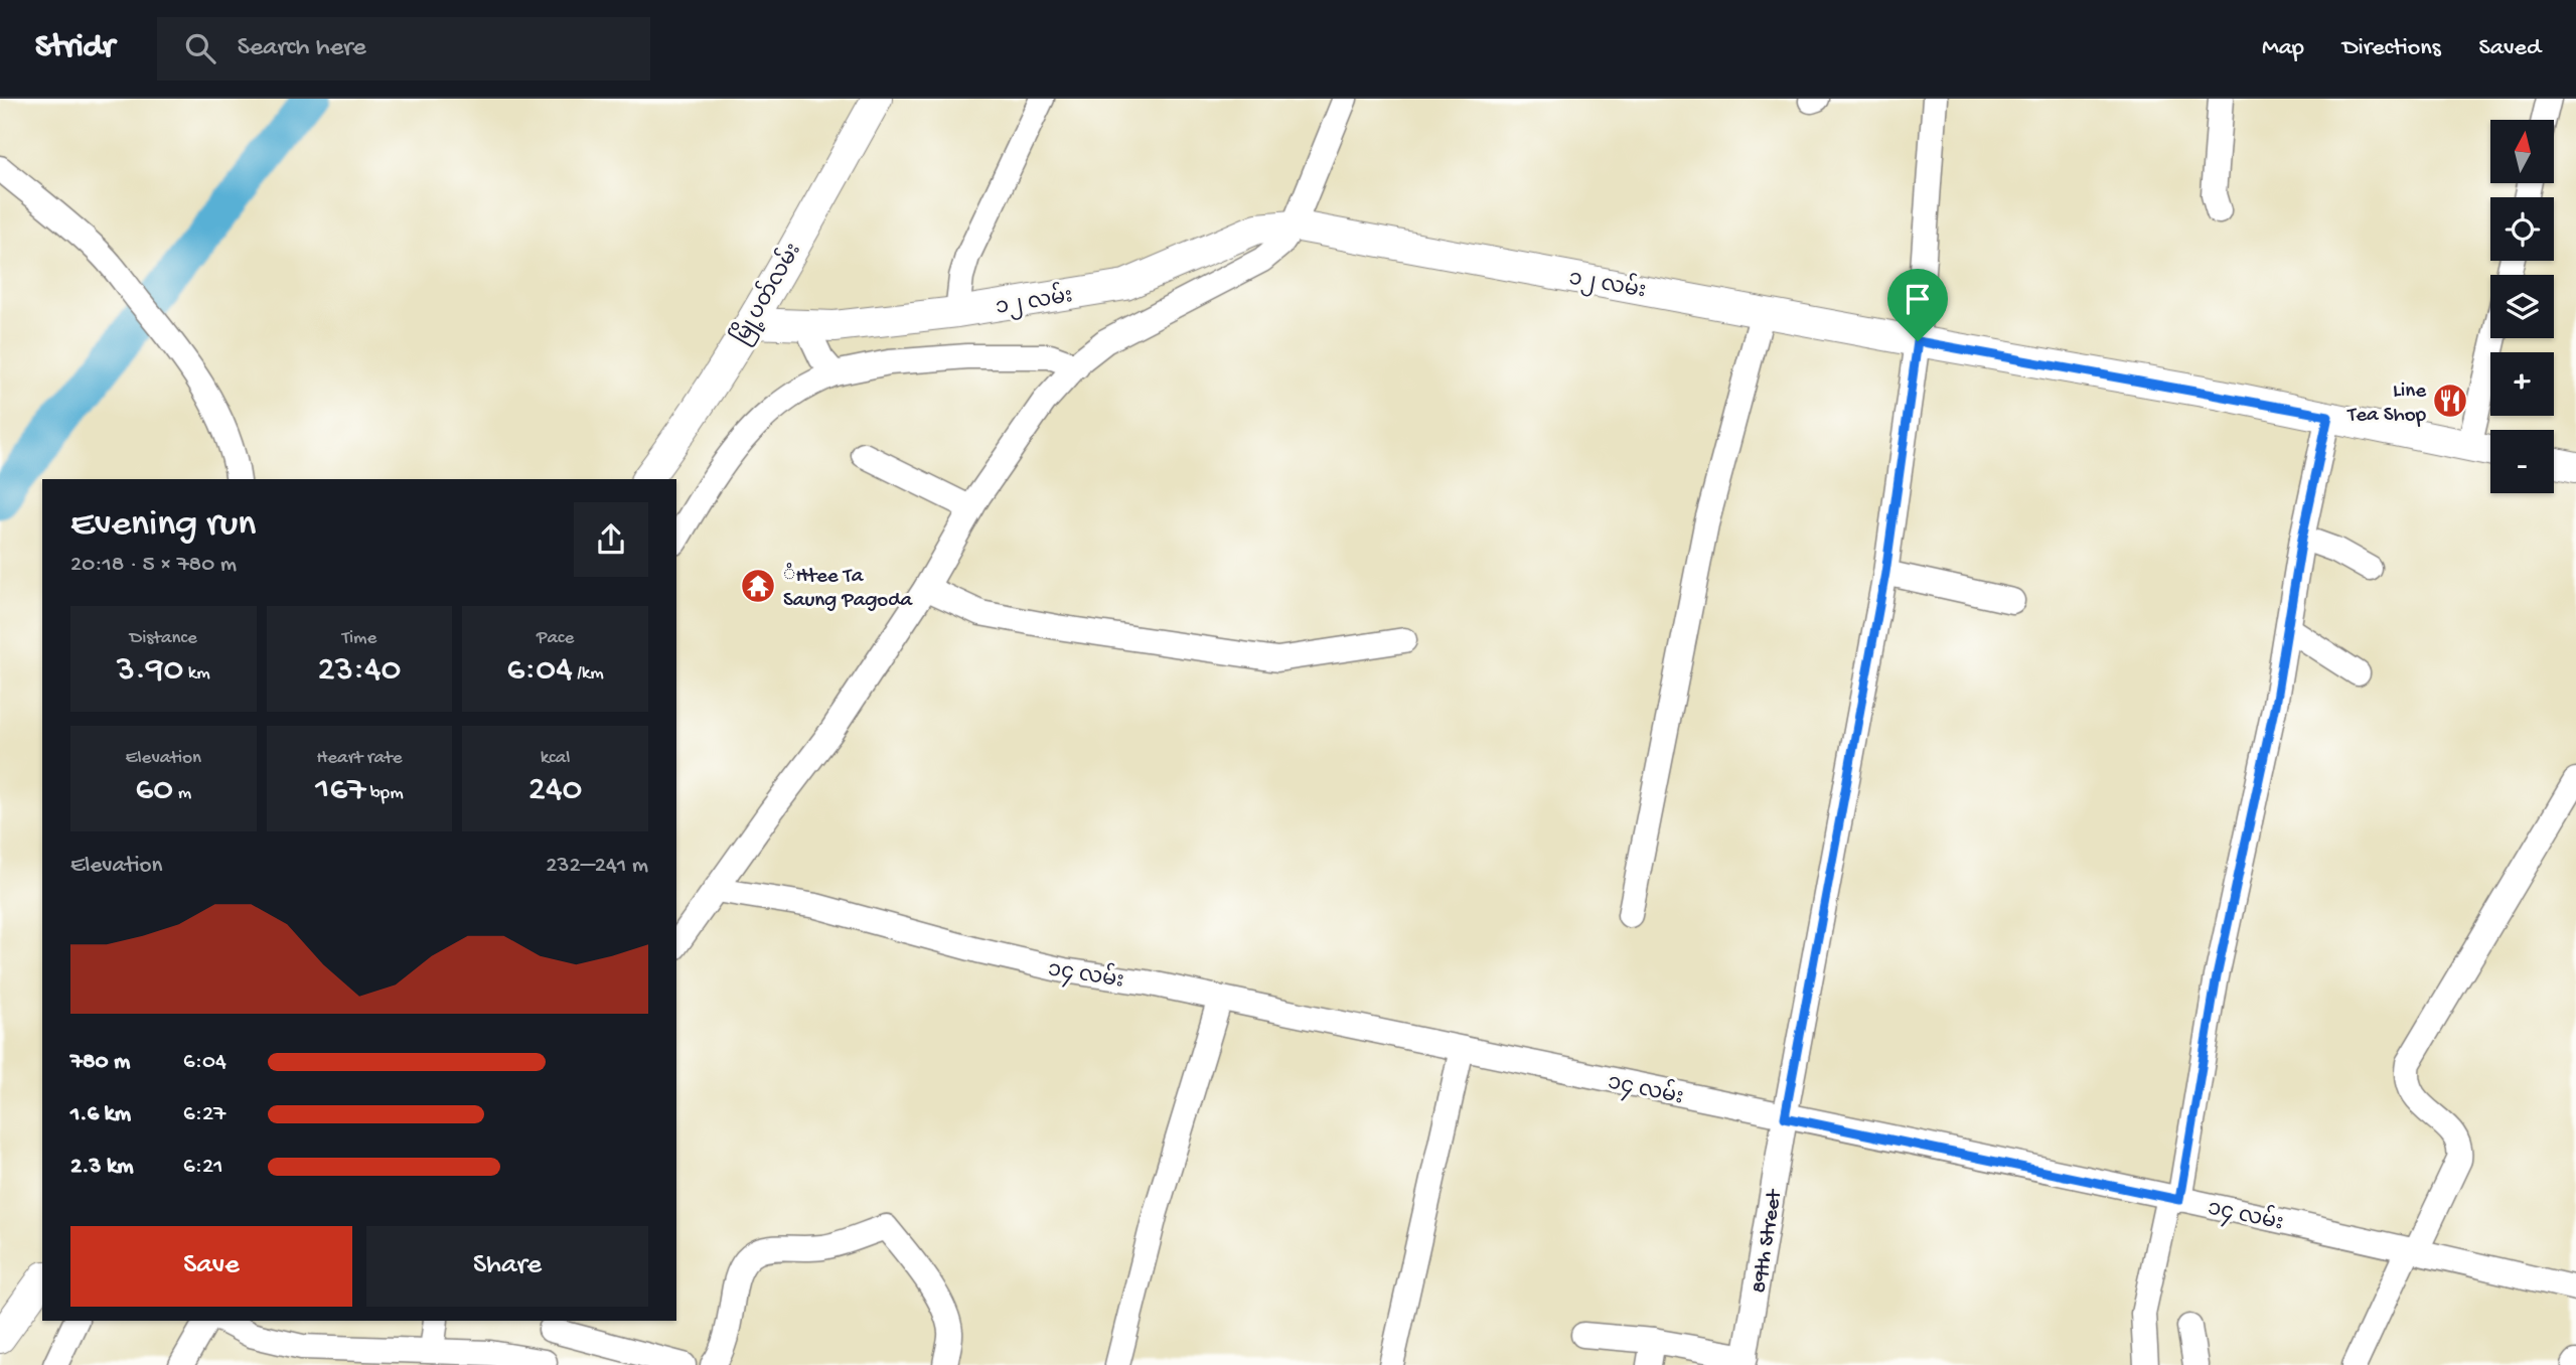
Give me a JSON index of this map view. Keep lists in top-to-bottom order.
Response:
{
  "streets": {
    "main road": ["၁၂ လမ်း", "မြို့ပတ်လမ်း"],
    "street": ["၁၄ လမ်း", "89th Street"]
  },
  "crossings": [
    ["၁၂ လမ်း", "မြို့ပတ်လမ်း"],
    ["၁၂ လမ်း", "89th Street"],
    ["၁၄ လမ်း", "89th Street"]
  ],
  "places": {
    "restaurant": ["Line Tea Shop"],
    "temple": ["ံHtee Ta Saung Pagoda"]
  },
  "north": "top",
  "page": {
    "header": "Stridr",
    "search": "Search here",
    "nav": ["Map", "Directions", "Saved"],
    "map_buttons": ["+", "−"],
    "heading": ["Evening run", "20:18 · 5 × 780 m"],
    "stats": [
      ["Distance", "3.90 km"],
      ["Time", "23:40"],
      ["Pace", "6:04 /km"],
      ["Elevation", "60 m"],
      ["Heart rate", "167 bpm"],
      ["kcal", "240"]
    ],
    "chart": ["Elevation", "232–241 m"],
    "list": [
      {
        "name": "780 m",
        "note": "6:04"
      },
      {
        "name": "1.6 km",
        "note": "6:27"
      },
      {
        "name": "2.3 km",
        "note": "6:21"
      }
    ],
    "buttons": ["Save", "Share"]
  }
}
